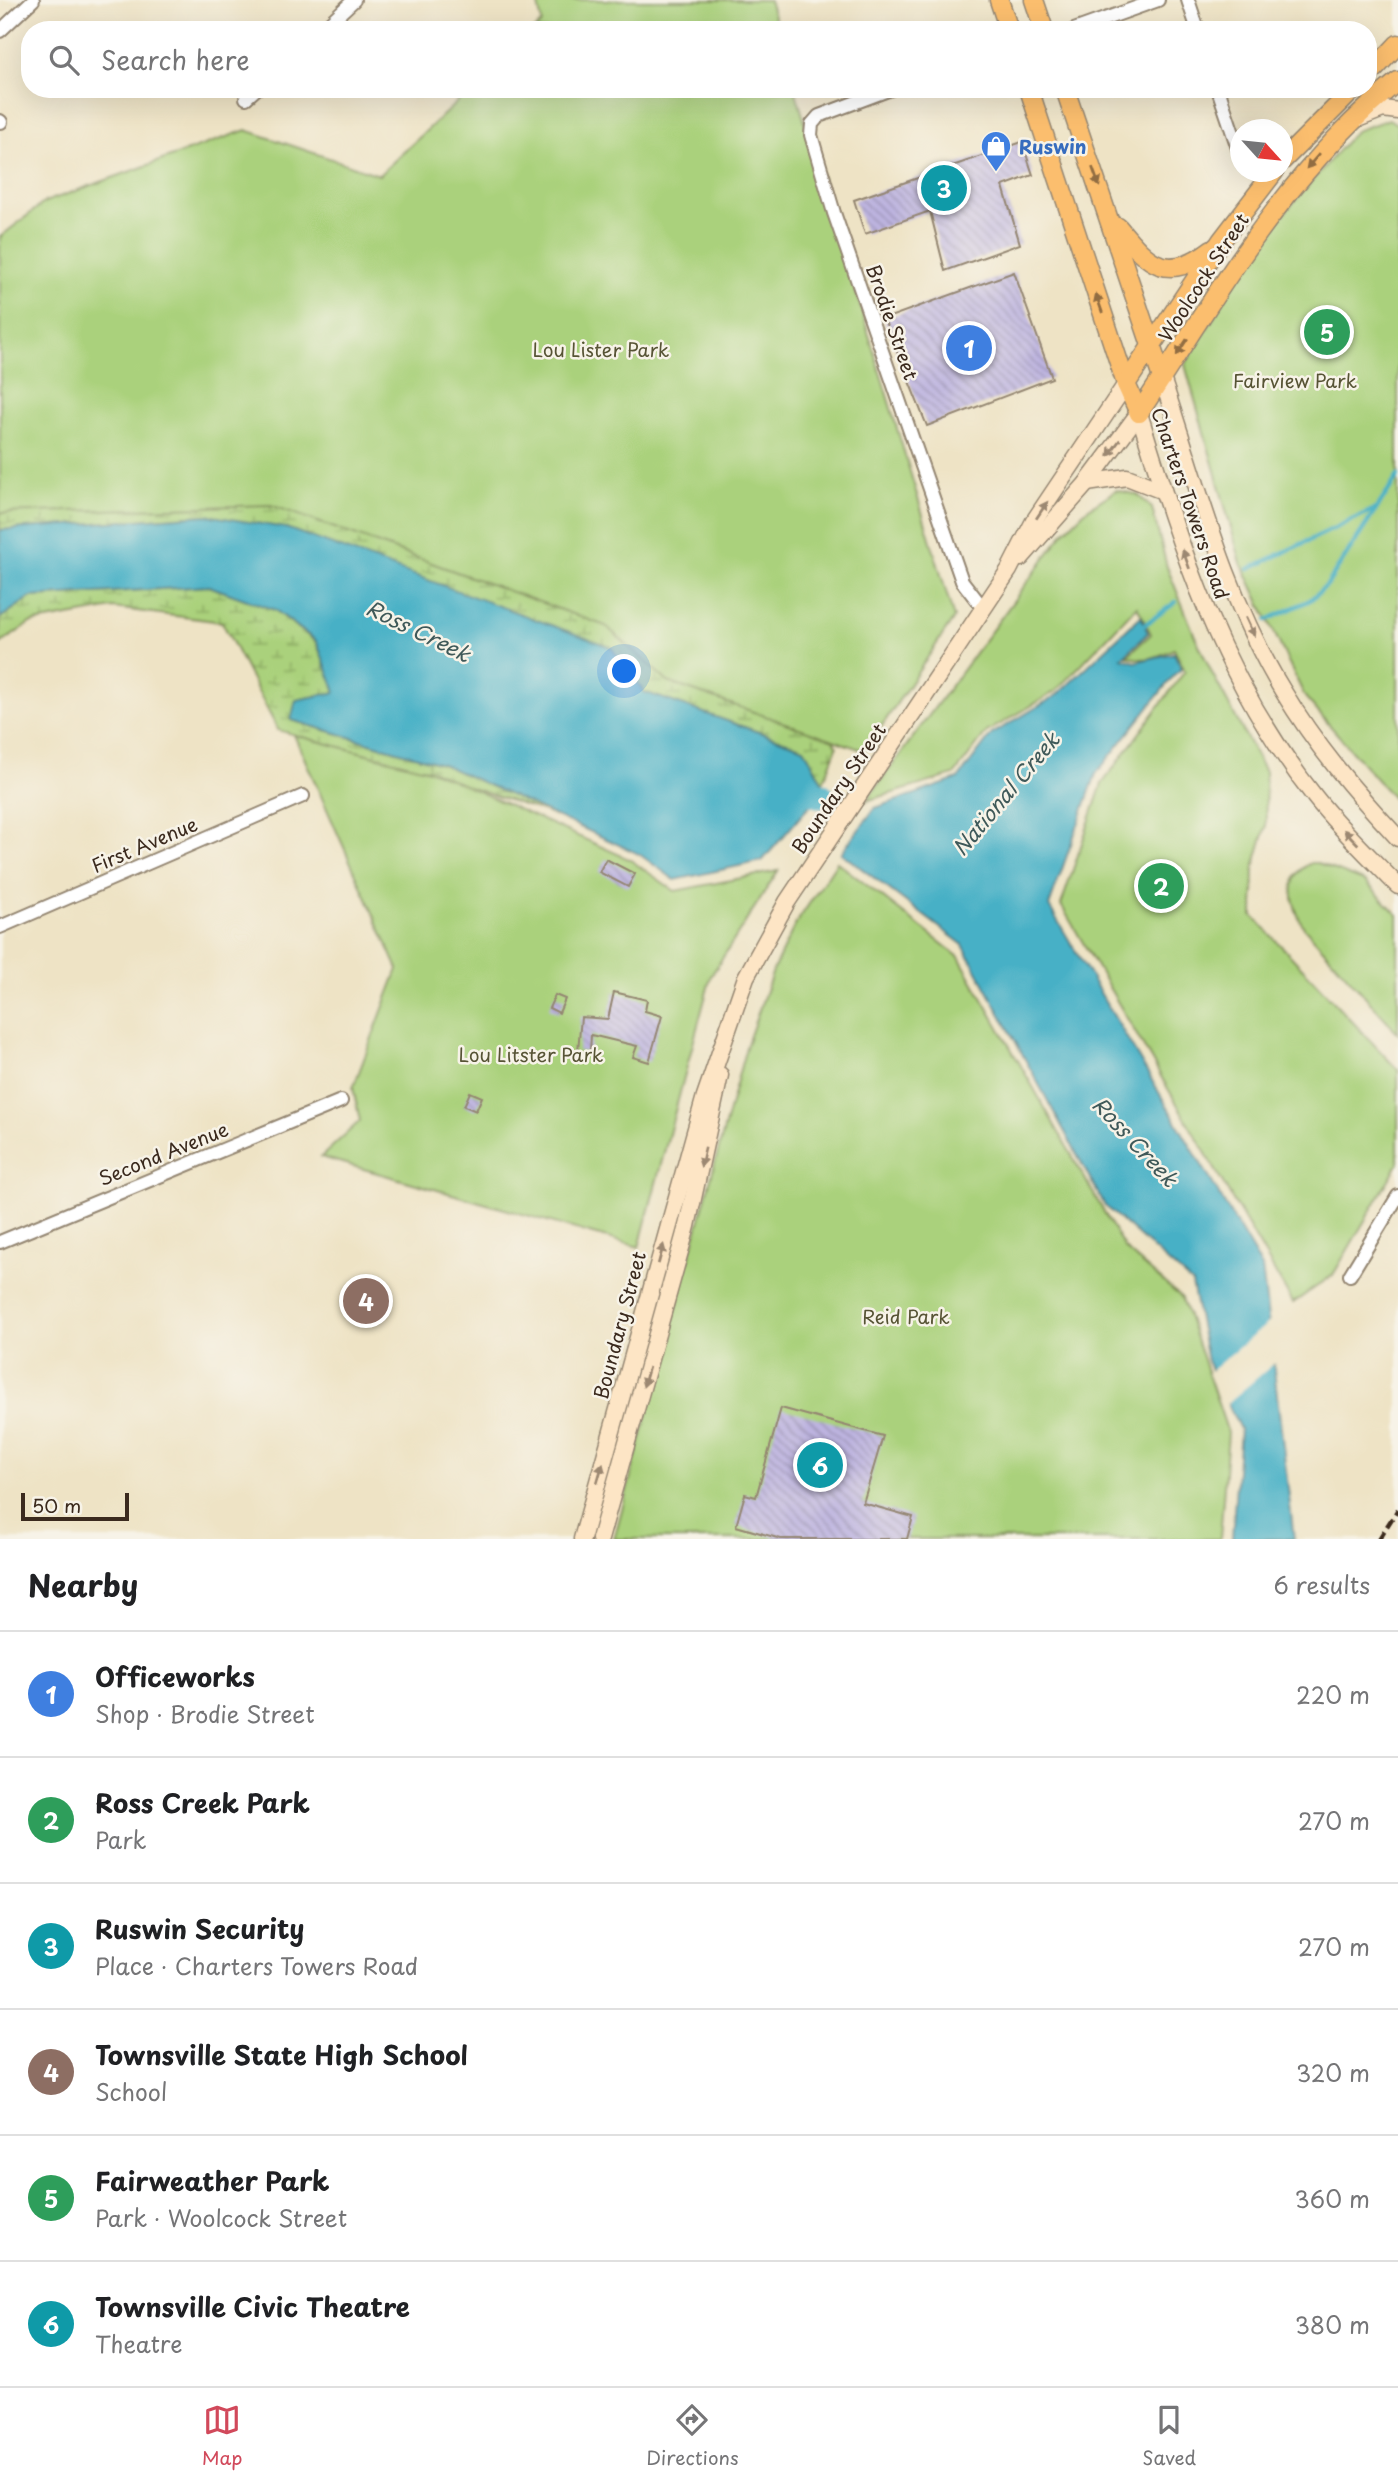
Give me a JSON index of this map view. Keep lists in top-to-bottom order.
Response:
{
  "streets": {
    "main road": ["Woolcock Street", "Charters Towers Road", "Boundary Street"],
    "street": ["Brodie Street", "First Avenue", "Second Avenue"]
  },
  "crossings": [
    ["Woolcock Street", "Charters Towers Road"],
    ["Woolcock Street", "Boundary Street"],
    ["Brodie Street", "Boundary Street"],
    ["Charters Towers Road", "Boundary Street"]
  ],
  "water": ["Ross Creek", "National Creek"],
  "parks": [
    "Lou Lister Park",
    "Fairview Park",
    "Lou Litster Park",
    "Reid Park"
  ],
  "places": {
    "shop": ["Ruswin"]
  },
  "scale_bar": "50 m",
  "north": "bottom right",
  "page": {
    "search": "Search here",
    "pins": [
      "3",
      "5",
      "1",
      "2",
      "4",
      "6"
    ],
    "scale": "50 m",
    "heading": ["Nearby", "6 results"],
    "list": [
      {
        "mark": "1",
        "name": "Officeworks",
        "note": "Shop · Brodie Street",
        "value": "220 m"
      },
      {
        "mark": "2",
        "name": "Ross Creek Park",
        "note": "Park",
        "value": "270 m"
      },
      {
        "mark": "3",
        "name": "Ruswin Security",
        "note": "Place · Charters Towers Road",
        "value": "270 m"
      },
      {
        "mark": "4",
        "name": "Townsville State High School",
        "note": "School",
        "value": "320 m"
      },
      {
        "mark": "5",
        "name": "Fairweather Park",
        "note": "Park · Woolcock Street",
        "value": "360 m"
      },
      {
        "mark": "6",
        "name": "Townsville Civic Theatre",
        "note": "Theatre",
        "value": "380 m"
      }
    ],
    "nav": ["Map", "Directions", "Saved"]
  }
}
